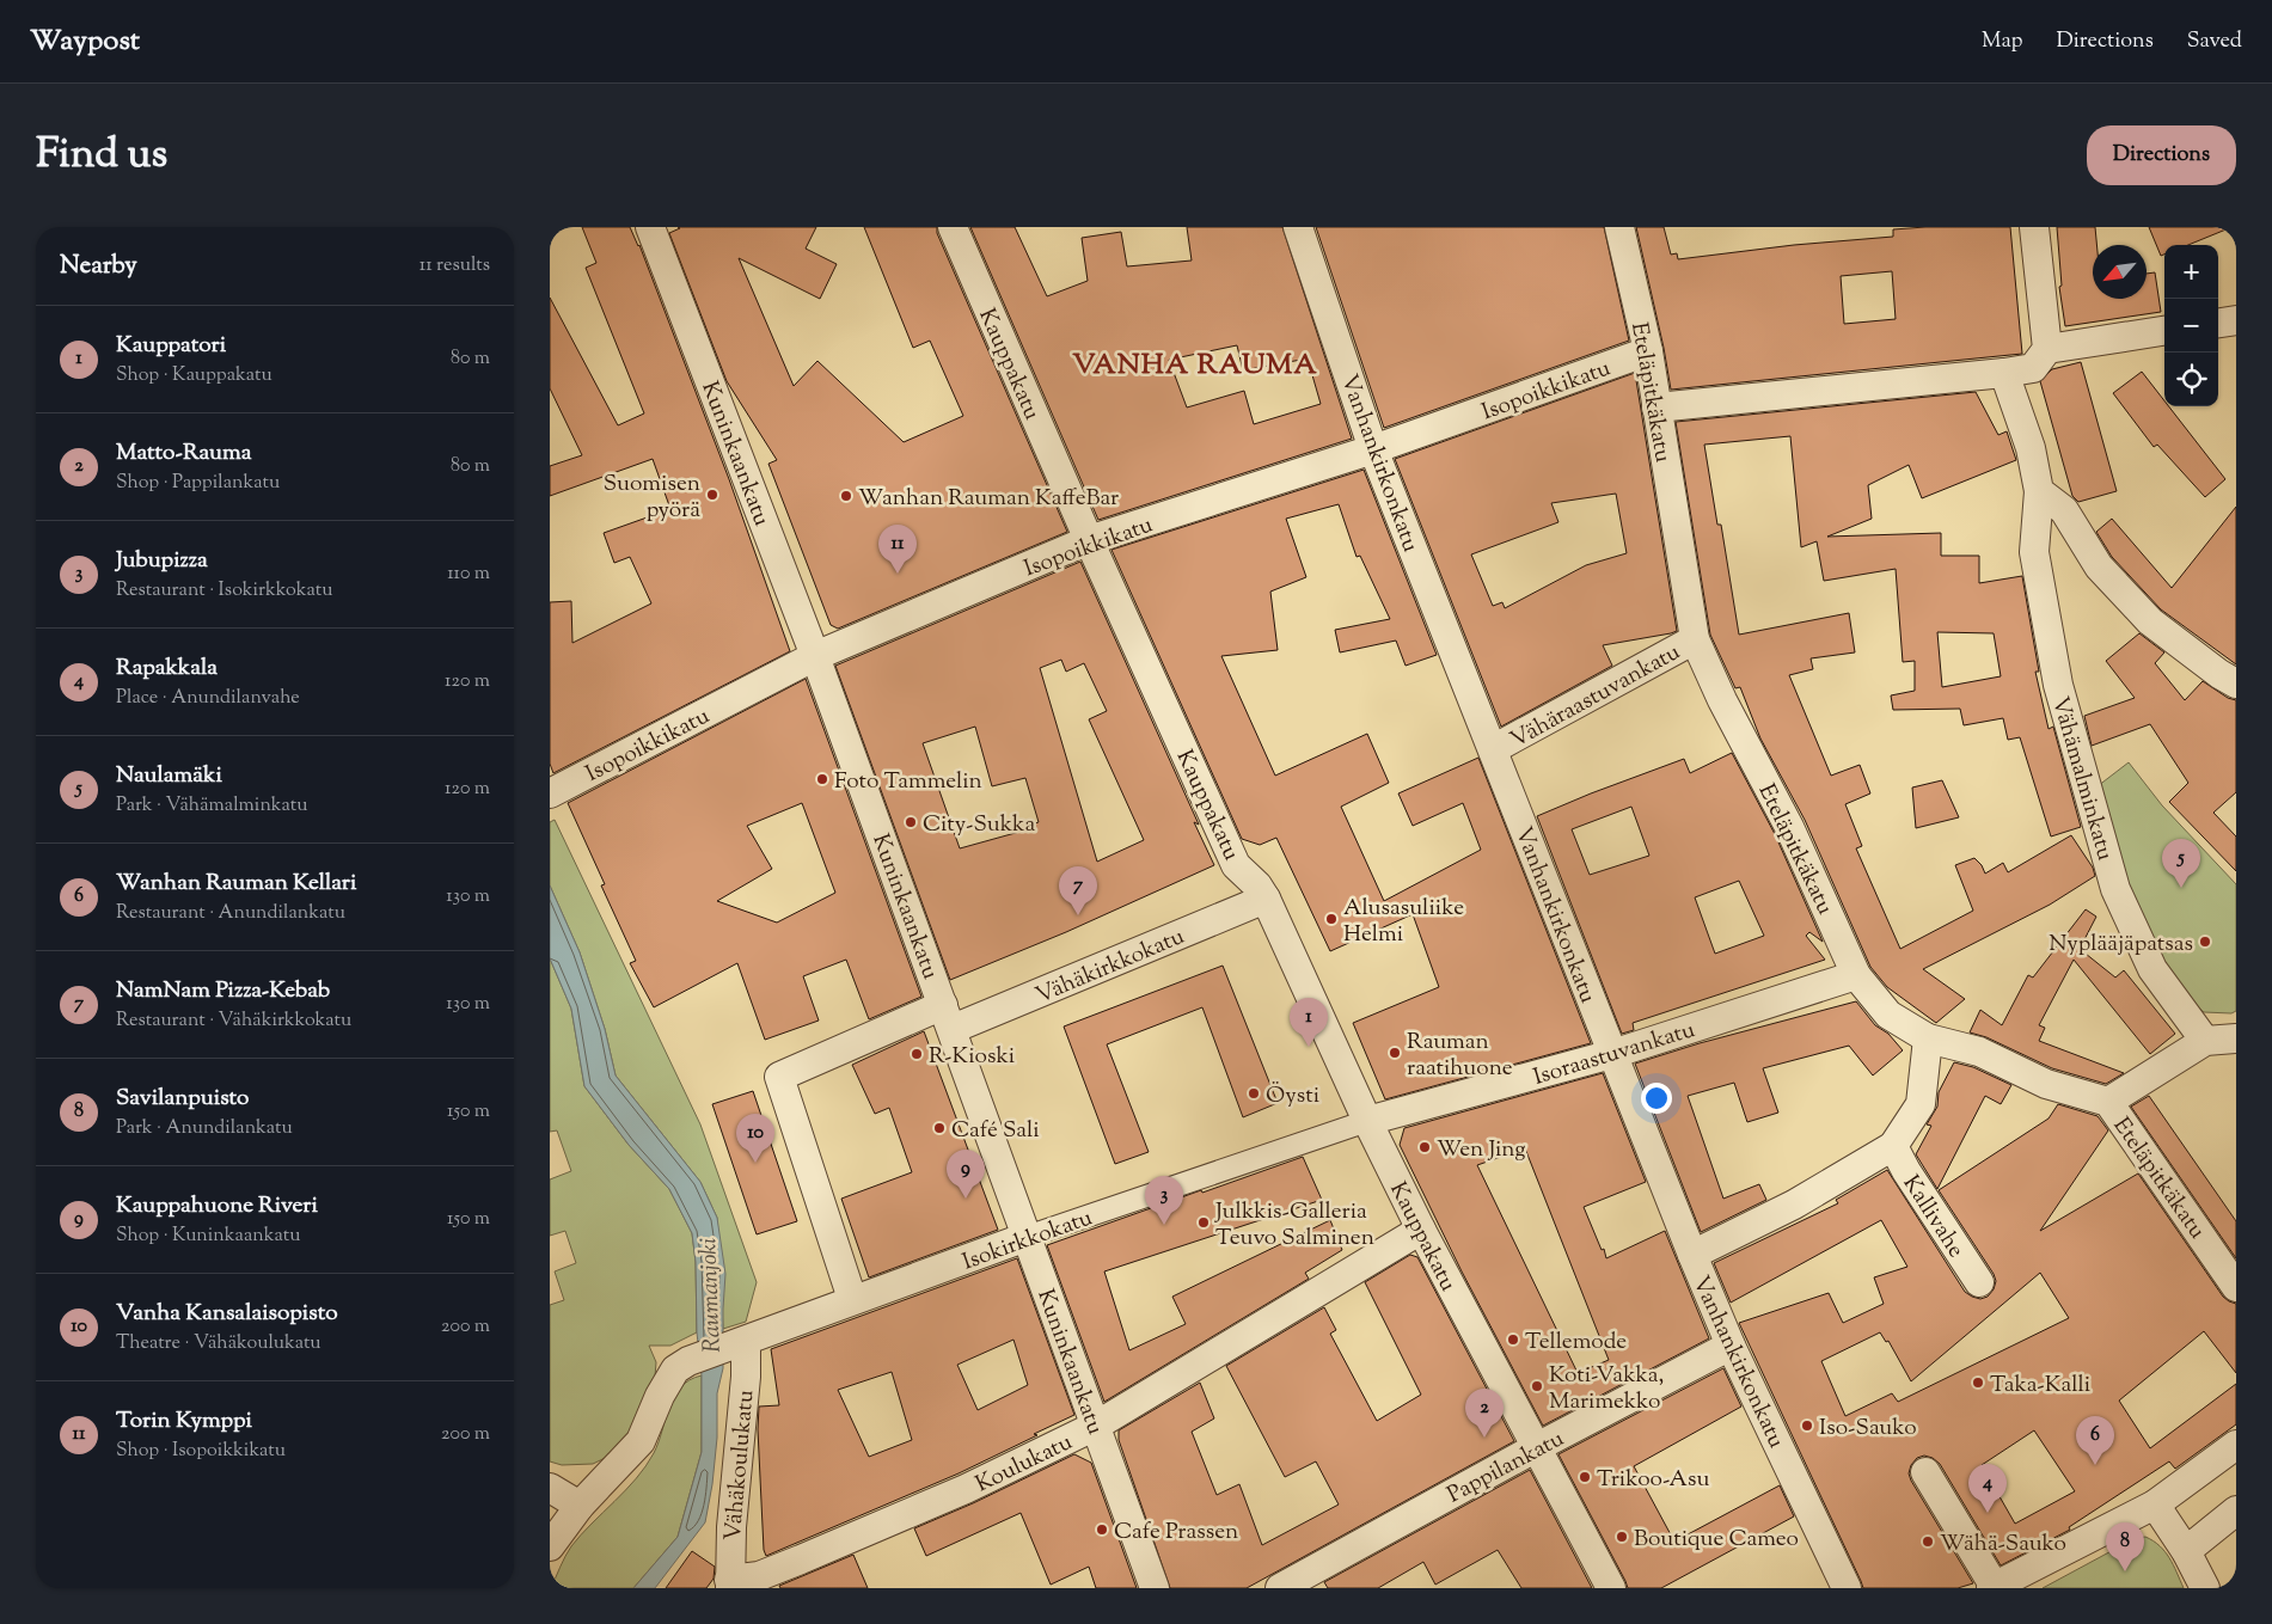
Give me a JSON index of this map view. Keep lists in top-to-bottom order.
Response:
{
  "streets": {
    "street": [
      "Kauppakatu",
      "Isopoikkikatu",
      "Eteläpitkäkatu",
      "Kuninkaankatu",
      "Vanhankirkonkatu",
      "Vähäraastuvankatu",
      "Vähämalminkatu",
      "Vähäkirkkokatu",
      "Isoraastuvankatu",
      "Kallivahe",
      "Isokirkkokatu",
      "Koulukatu",
      "Vähäkoulukatu",
      "Pappilankatu"
    ]
  },
  "crossings": [
    ["Kauppakatu", "Isopoikkikatu"],
    ["Kauppakatu", "Vähäkirkkokatu"],
    ["Kauppakatu", "Isoraastuvankatu"],
    ["Kauppakatu", "Isokirkkokatu"],
    ["Kauppakatu", "Koulukatu"],
    ["Kauppakatu", "Pappilankatu"],
    ["Isopoikkikatu", "Eteläpitkäkatu"],
    ["Isopoikkikatu", "Kuninkaankatu"],
    ["Isopoikkikatu", "Vanhankirkonkatu"],
    ["Eteläpitkäkatu", "Vähäraastuvankatu"],
    ["Eteläpitkäkatu", "Isoraastuvankatu"],
    ["Kuninkaankatu", "Vähäkirkkokatu"],
    ["Kuninkaankatu", "Isokirkkokatu"],
    ["Kuninkaankatu", "Koulukatu"],
    ["Vanhankirkonkatu", "Vähäraastuvankatu"],
    ["Vanhankirkonkatu", "Isoraastuvankatu"],
    ["Vanhankirkonkatu", "Pappilankatu"],
    ["Vähäkirkkokatu", "Isokirkkokatu"],
    ["Isoraastuvankatu", "Isokirkkokatu"],
    ["Isokirkkokatu", "Vähäkoulukatu"],
    ["Koulukatu", "Vähäkoulukatu"]
  ],
  "districts": ["VANHA RAUMA"],
  "water": ["Raumanjoki"],
  "places": [
    "Suomisen pyörä",
    "Wanhan Rauman KaffeBar",
    "Foto Tammelin",
    "City-Sukka",
    "Alusasuliike Helmi",
    "Nyplääjäpatsas",
    "Rauman raatihuone",
    "R-Kioski",
    "Öysti",
    "Café Sali",
    "Wen Jing",
    "Julkkis-Galleria Teuvo Salminen",
    "Tellemode",
    "Taka-Kalli",
    "Koti-Vakka, Marimekko",
    "Iso-Sauko",
    "Trikoo-Asu",
    "Cafe Prassen",
    "Boutique Cameo",
    "Wähä-Sauko"
  ],
  "north": "bottom left",
  "page": {
    "header": "Waypost",
    "nav": ["Map", "Directions", "Saved"],
    "title": "Find us",
    "buttons": "Directions",
    "heading": ["Nearby", "11 results"],
    "map_buttons": ["+", "−"],
    "list": [
      {
        "mark": "1",
        "name": "Kauppatori",
        "note": "Shop · Kauppakatu",
        "value": "80 m"
      },
      {
        "mark": "2",
        "name": "Matto-Rauma",
        "note": "Shop · Pappilankatu",
        "value": "80 m"
      },
      {
        "mark": "3",
        "name": "Jubupizza",
        "note": "Restaurant · Isokirkkokatu",
        "value": "110 m"
      },
      {
        "mark": "4",
        "name": "Rapakkala",
        "note": "Place · Anundilanvahe",
        "value": "120 m"
      },
      {
        "mark": "5",
        "name": "Naulamäki",
        "note": "Park · Vähämalminkatu",
        "value": "120 m"
      },
      {
        "mark": "6",
        "name": "Wanhan Rauman Kellari",
        "note": "Restaurant · Anundilankatu",
        "value": "130 m"
      },
      {
        "mark": "7",
        "name": "NamNam Pizza-Kebab",
        "note": "Restaurant · Vähäkirkkokatu",
        "value": "130 m"
      },
      {
        "mark": "8",
        "name": "Savilanpuisto",
        "note": "Park · Anundilankatu",
        "value": "150 m"
      },
      {
        "mark": "9",
        "name": "Kauppahuone Riveri",
        "note": "Shop · Kuninkaankatu",
        "value": "150 m"
      },
      {
        "mark": "10",
        "name": "Vanha Kansalaisopisto",
        "note": "Theatre · Vähäkoulukatu",
        "value": "200 m"
      },
      {
        "mark": "11",
        "name": "Torin Kymppi",
        "note": "Shop · Isopoikkikatu",
        "value": "200 m"
      }
    ],
    "pins": [
      "11",
      "5",
      "7",
      "1",
      "10",
      "9",
      "3",
      "2",
      "6",
      "4",
      "8"
    ]
  }
}
